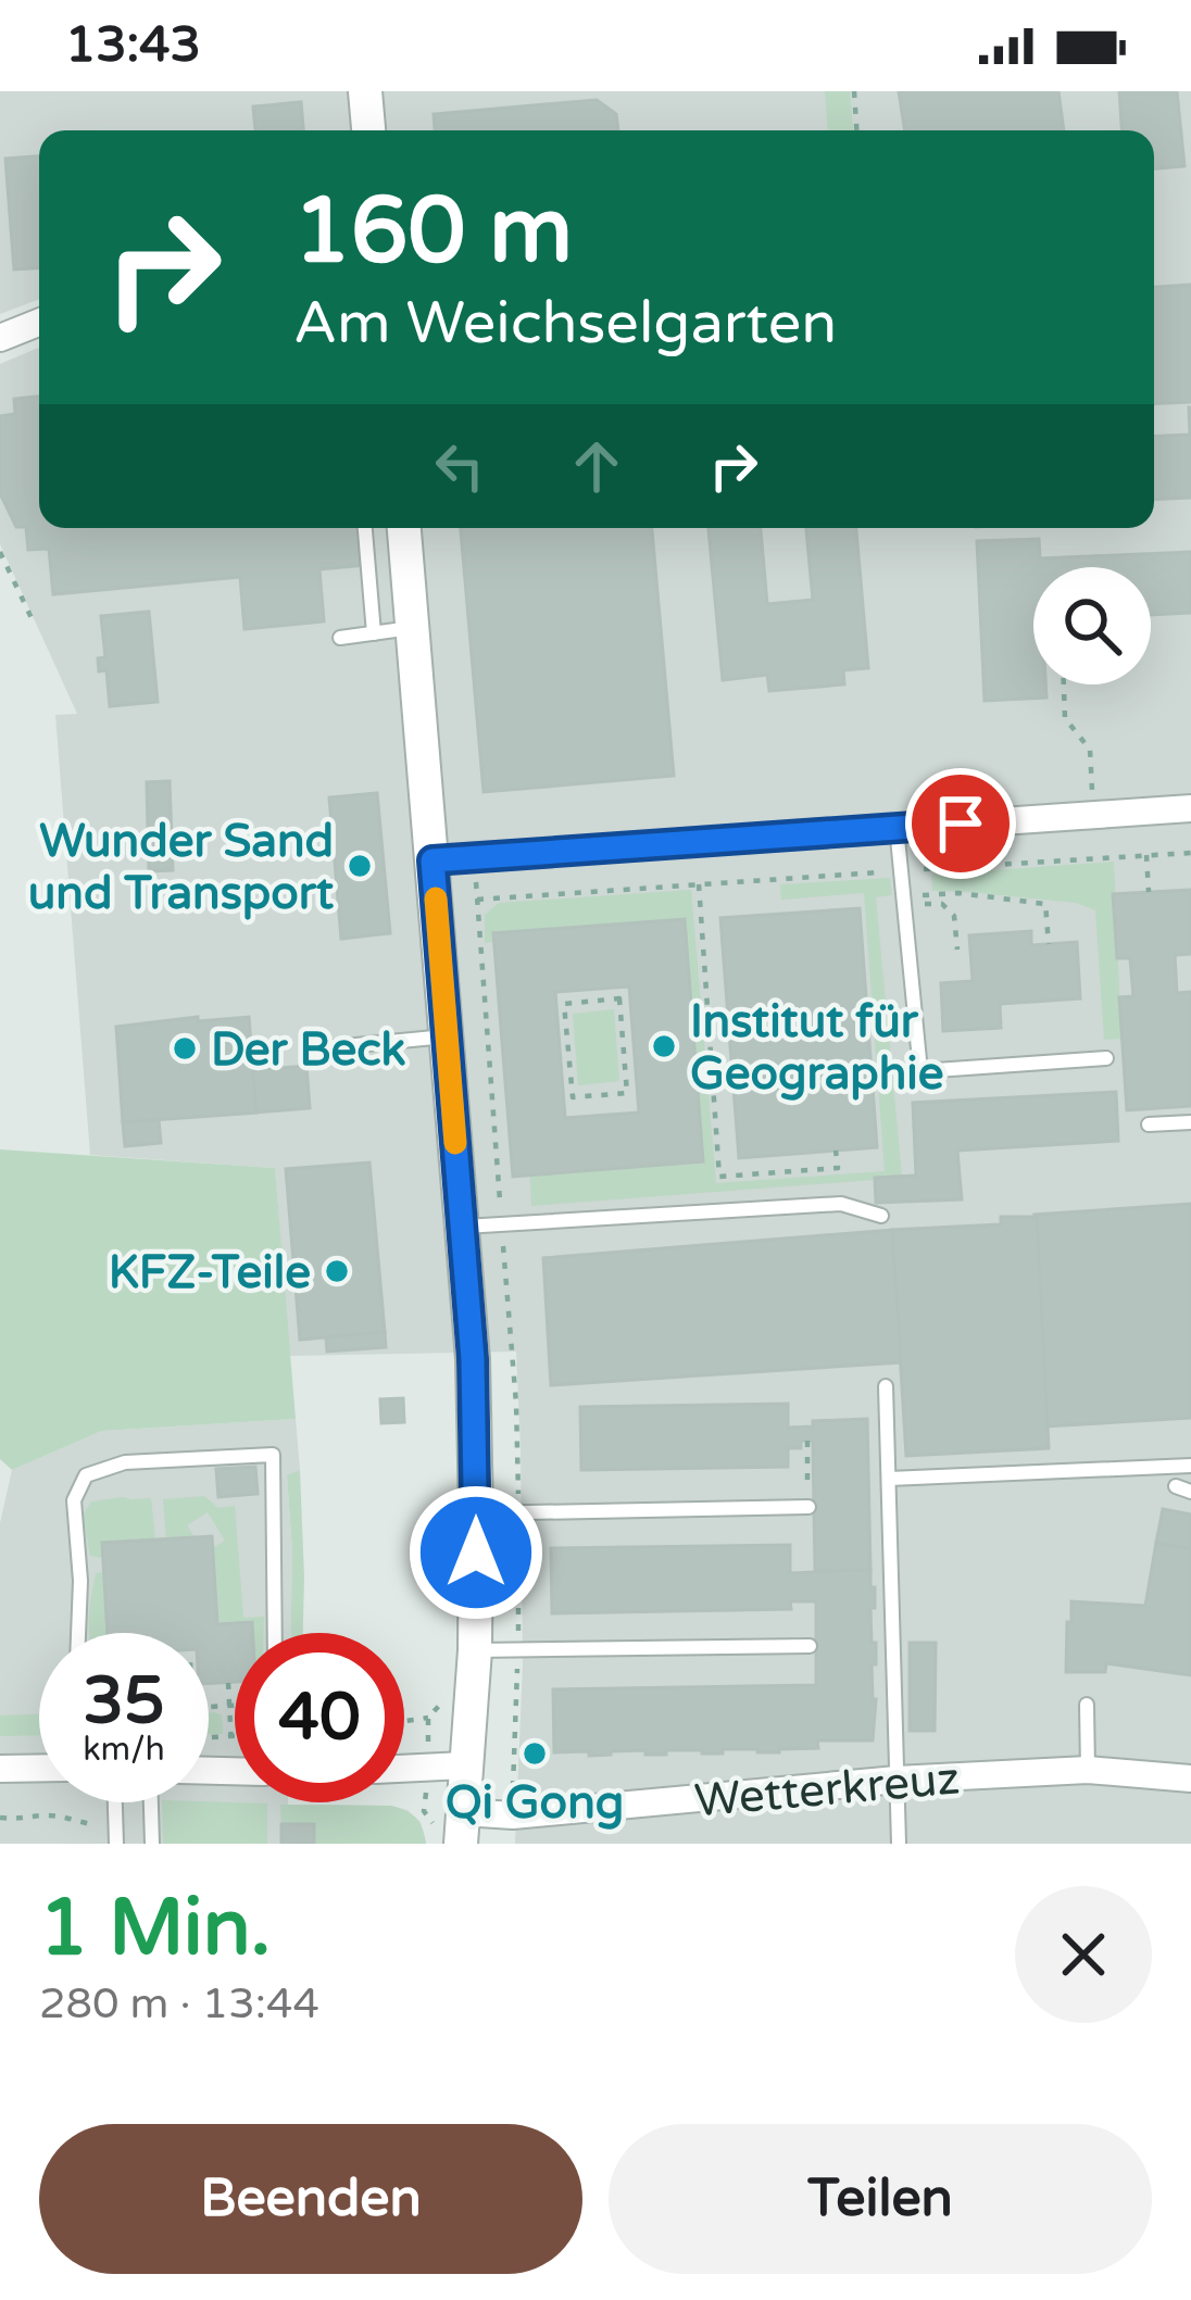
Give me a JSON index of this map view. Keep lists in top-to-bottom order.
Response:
{
  "streets": {
    "street": ["Wetterkreuz"]
  },
  "places": [
    "Wunder Sand und Transport",
    "Institut für Geographie",
    "Der Beck",
    "KFZ-Teile",
    "Qi Gong"
  ],
  "page": {
    "status": "13:43",
    "turn": ["160 m", "Am Weichselgarten"],
    "speed": "35 km/h",
    "limit": "40",
    "heading": ["1 Min.", "280 m · 13:44"],
    "buttons": ["Beenden", "Teilen"]
  }
}
